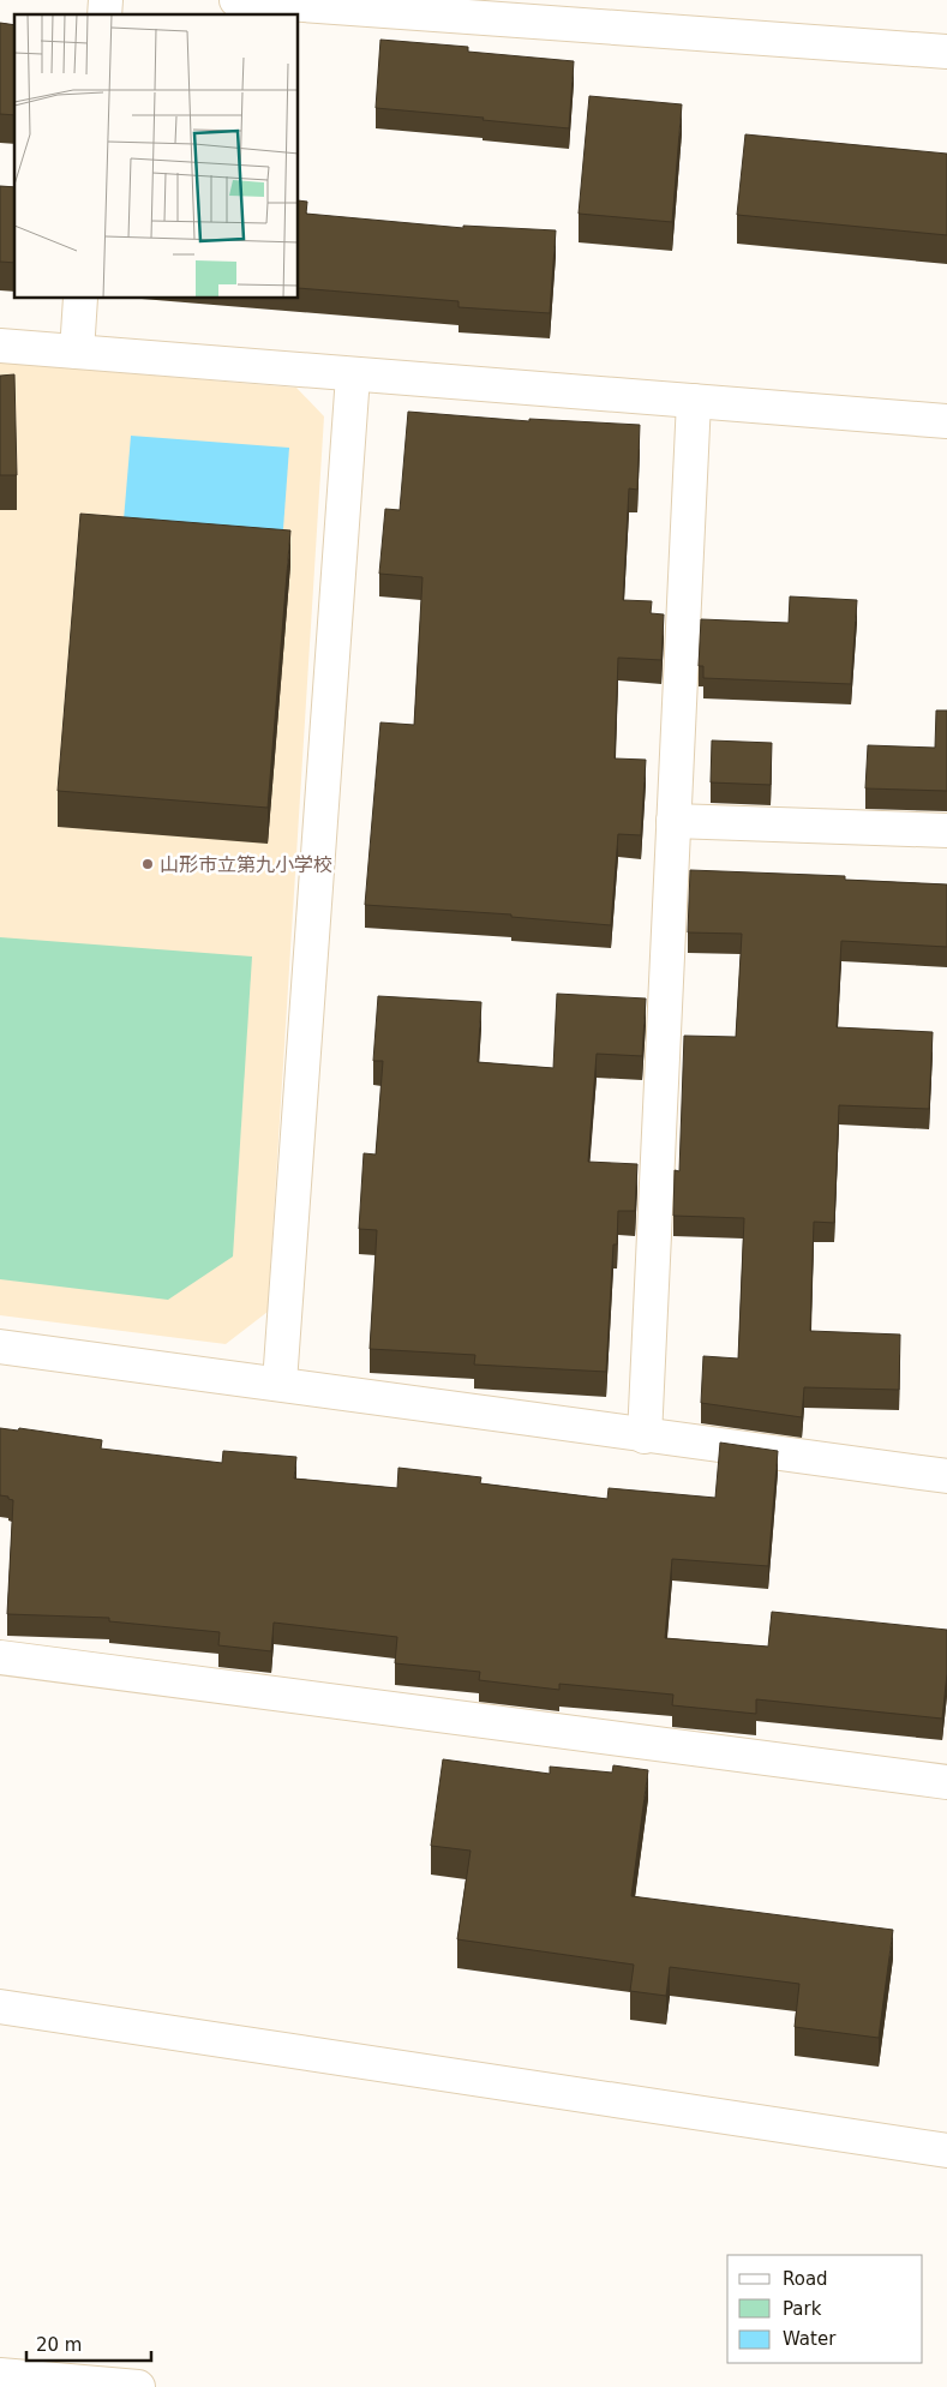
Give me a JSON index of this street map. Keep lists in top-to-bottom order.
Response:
{
  "places": ["山形市立第九小学校"],
  "legend": ["Road", "Park", "Water"],
  "scale_bar": "20 m"
}
